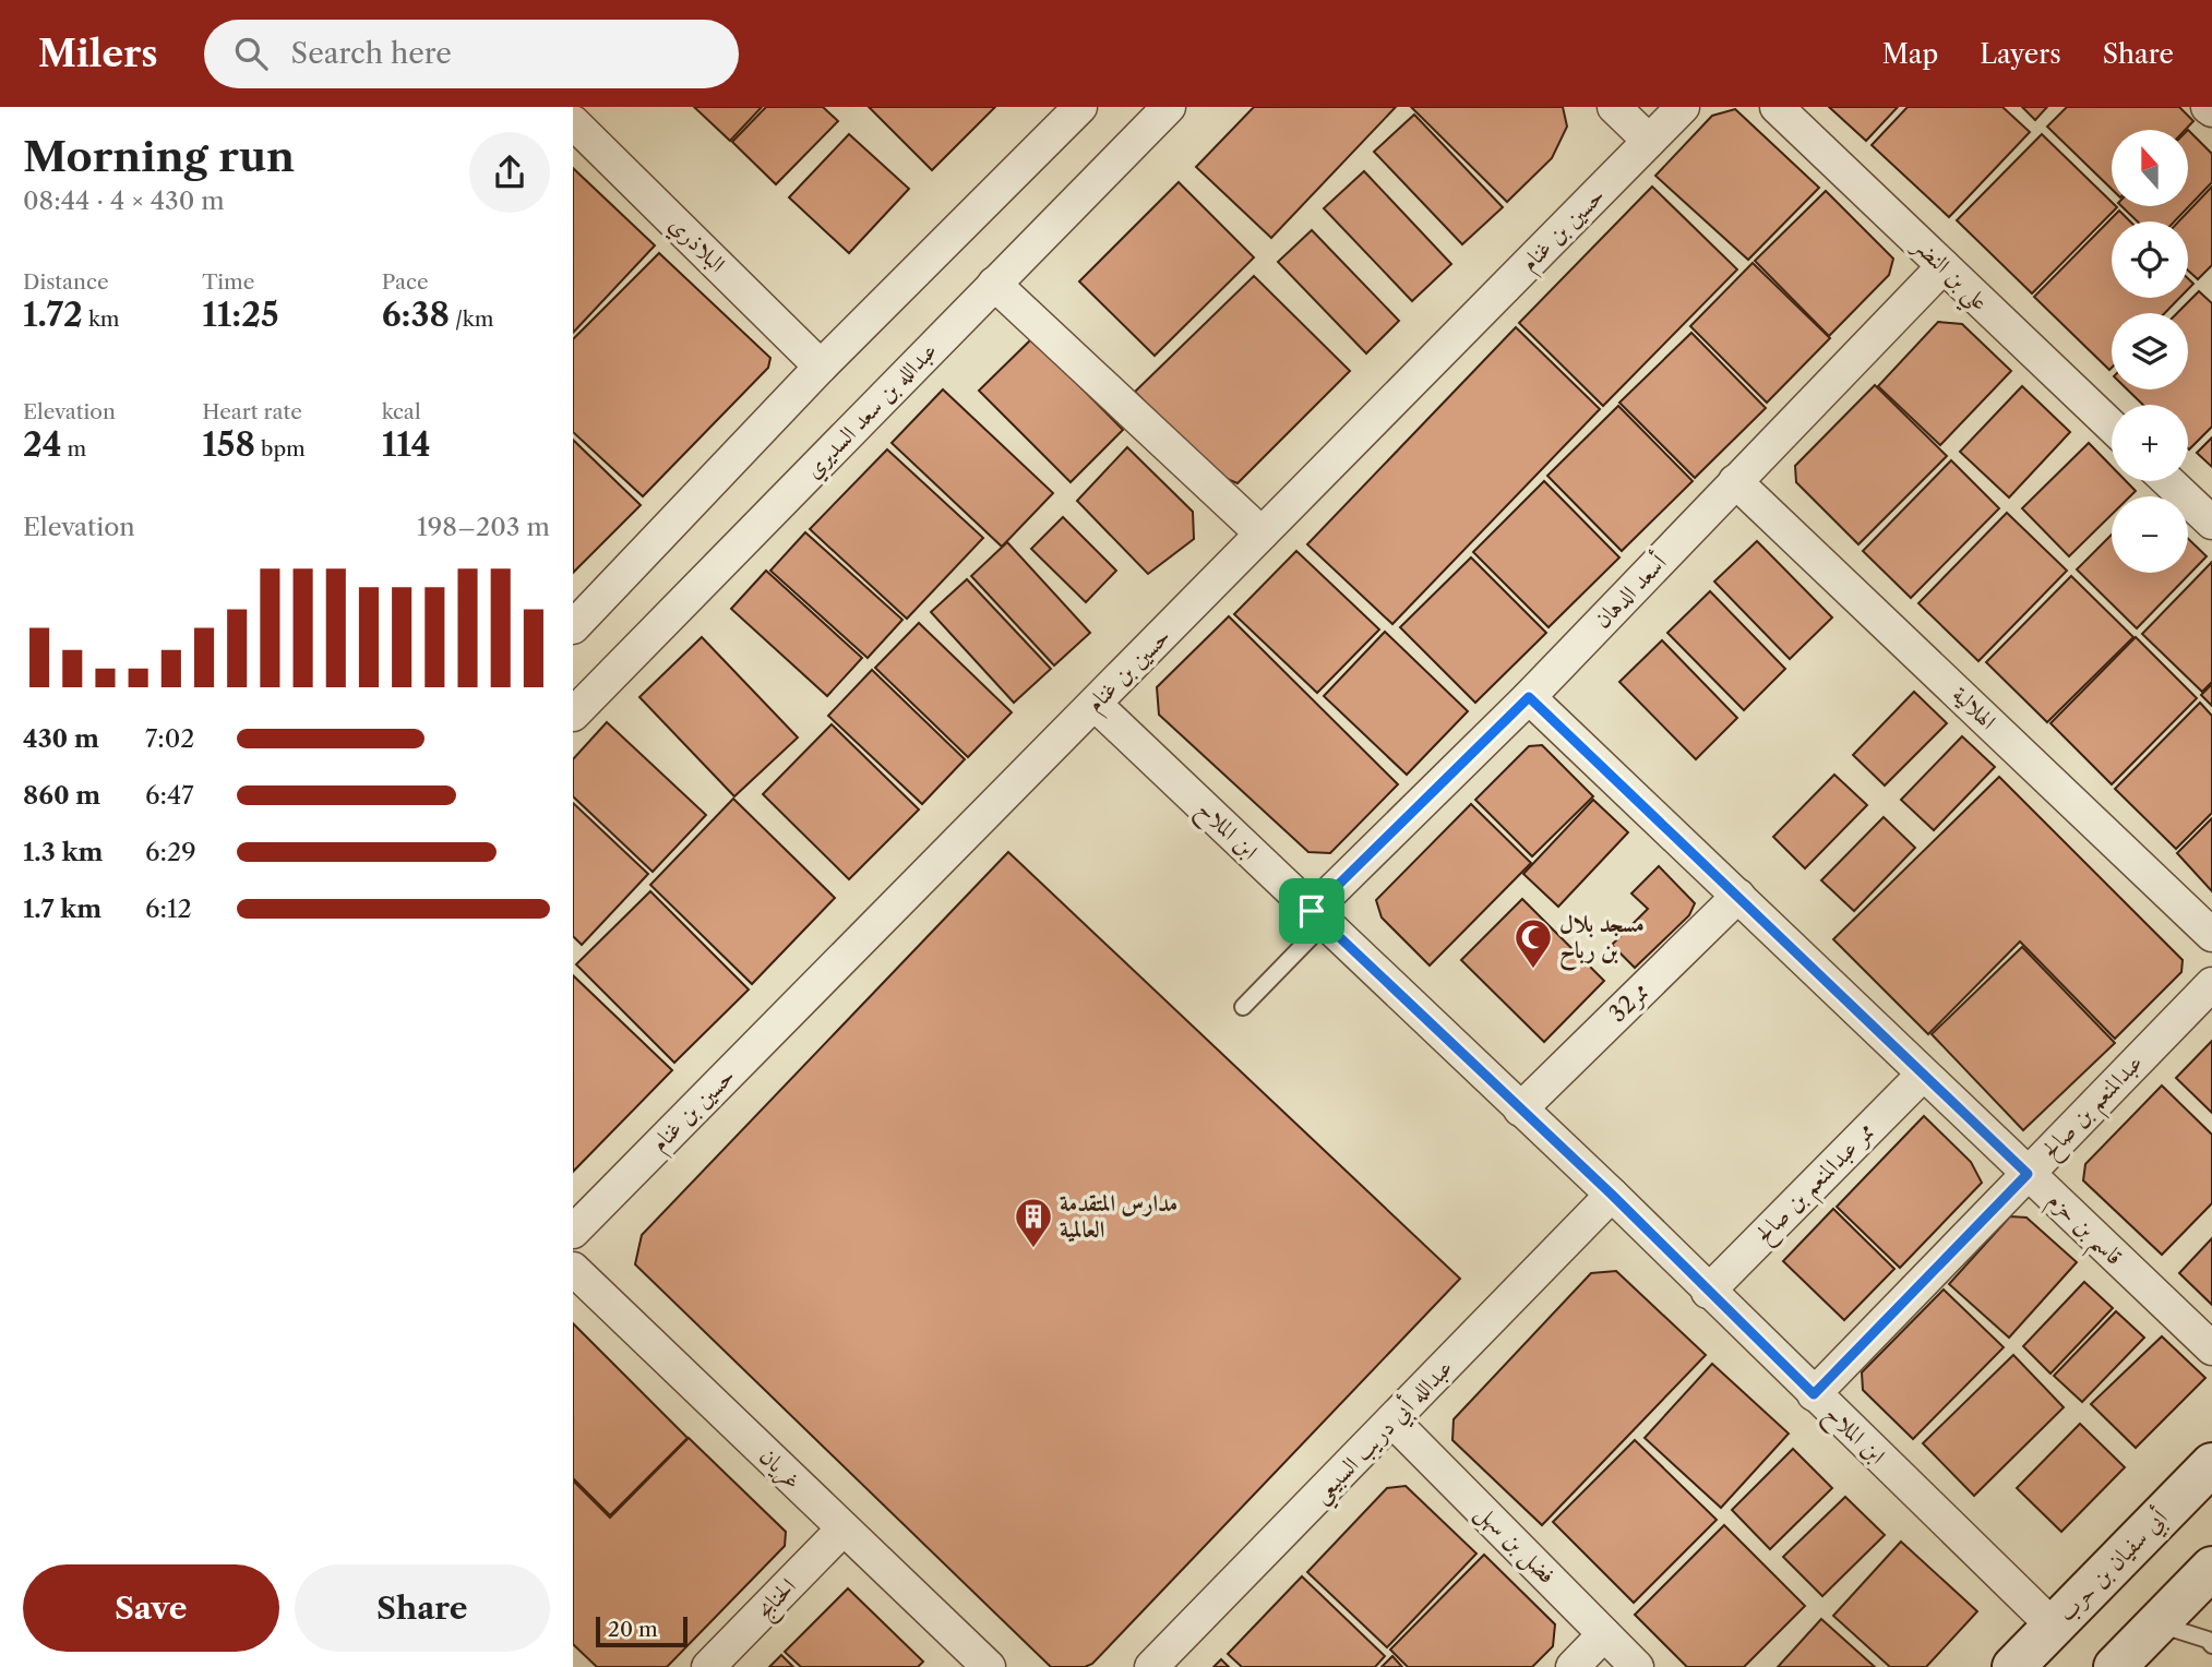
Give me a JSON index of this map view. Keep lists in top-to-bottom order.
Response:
{
  "streets": {
    "street": [
      "حسين بن غنام",
      "البلاذري",
      "علي بن النضر",
      "عبدالله بن سعد السديري",
      "أسعد الدهان",
      "الهلالية",
      "ابن الملاح",
      "ممر32",
      "عبدالمنعم بن صالح",
      "ممر عبدالمنعم بن صالح",
      "قاسم بن حزم",
      "عبدالله أبي دريب السبيعي",
      "غريان",
      "فضل بن سهل",
      "أبي سفيان بن حرب",
      "الحنابج"
    ]
  },
  "crossings": [
    ["حسين بن غنام", "ابن الملاح"],
    ["علي بن النضر", "أسعد الدهان"],
    ["أسعد الدهان", "الهلالية"],
    ["أسعد الدهان", "ابن الملاح"],
    ["أسعد الدهان", "قاسم بن حزم"],
    ["ابن الملاح", "ممر32"],
    ["ابن الملاح", "عبدالمنعم بن صالح"],
    ["ابن الملاح", "ممر عبدالمنعم بن صالح"],
    ["ابن الملاح", "عبدالله أبي دريب السبيعي"],
    ["ابن الملاح", "أبي سفيان بن حرب"],
    ["ممر32", "قاسم بن حزم"],
    ["عبدالمنعم بن صالح", "قاسم بن حزم"],
    ["ممر عبدالمنعم بن صالح", "قاسم بن حزم"],
    ["عبدالله أبي دريب السبيعي", "فضل بن سهل"],
    ["غريان", "الحنابج"]
  ],
  "places": {
    "mosque": ["مسجد بلال بن رباح"],
    "building": ["مدارس المتقدمة العالمية"]
  },
  "scale_bar": "20 m",
  "north": "top",
  "page": {
    "header": "Milers",
    "search": "Search here",
    "nav": ["Map", "Layers", "Share"],
    "heading": ["Morning run", "08:44 · 4 × 430 m"],
    "map_buttons": ["+", "−"],
    "stats": [
      ["Distance", "1.72 km"],
      ["Time", "11:25"],
      ["Pace", "6:38 /km"],
      ["Elevation", "24 m"],
      ["Heart rate", "158 bpm"],
      ["kcal", "114"]
    ],
    "chart": ["Elevation", "198–203 m"],
    "list": [
      {
        "name": "430 m",
        "note": "7:02"
      },
      {
        "name": "860 m",
        "note": "6:47"
      },
      {
        "name": "1.3 km",
        "note": "6:29"
      },
      {
        "name": "1.7 km",
        "note": "6:12"
      }
    ],
    "buttons": ["Save", "Share"],
    "scale": "20 m"
  }
}
